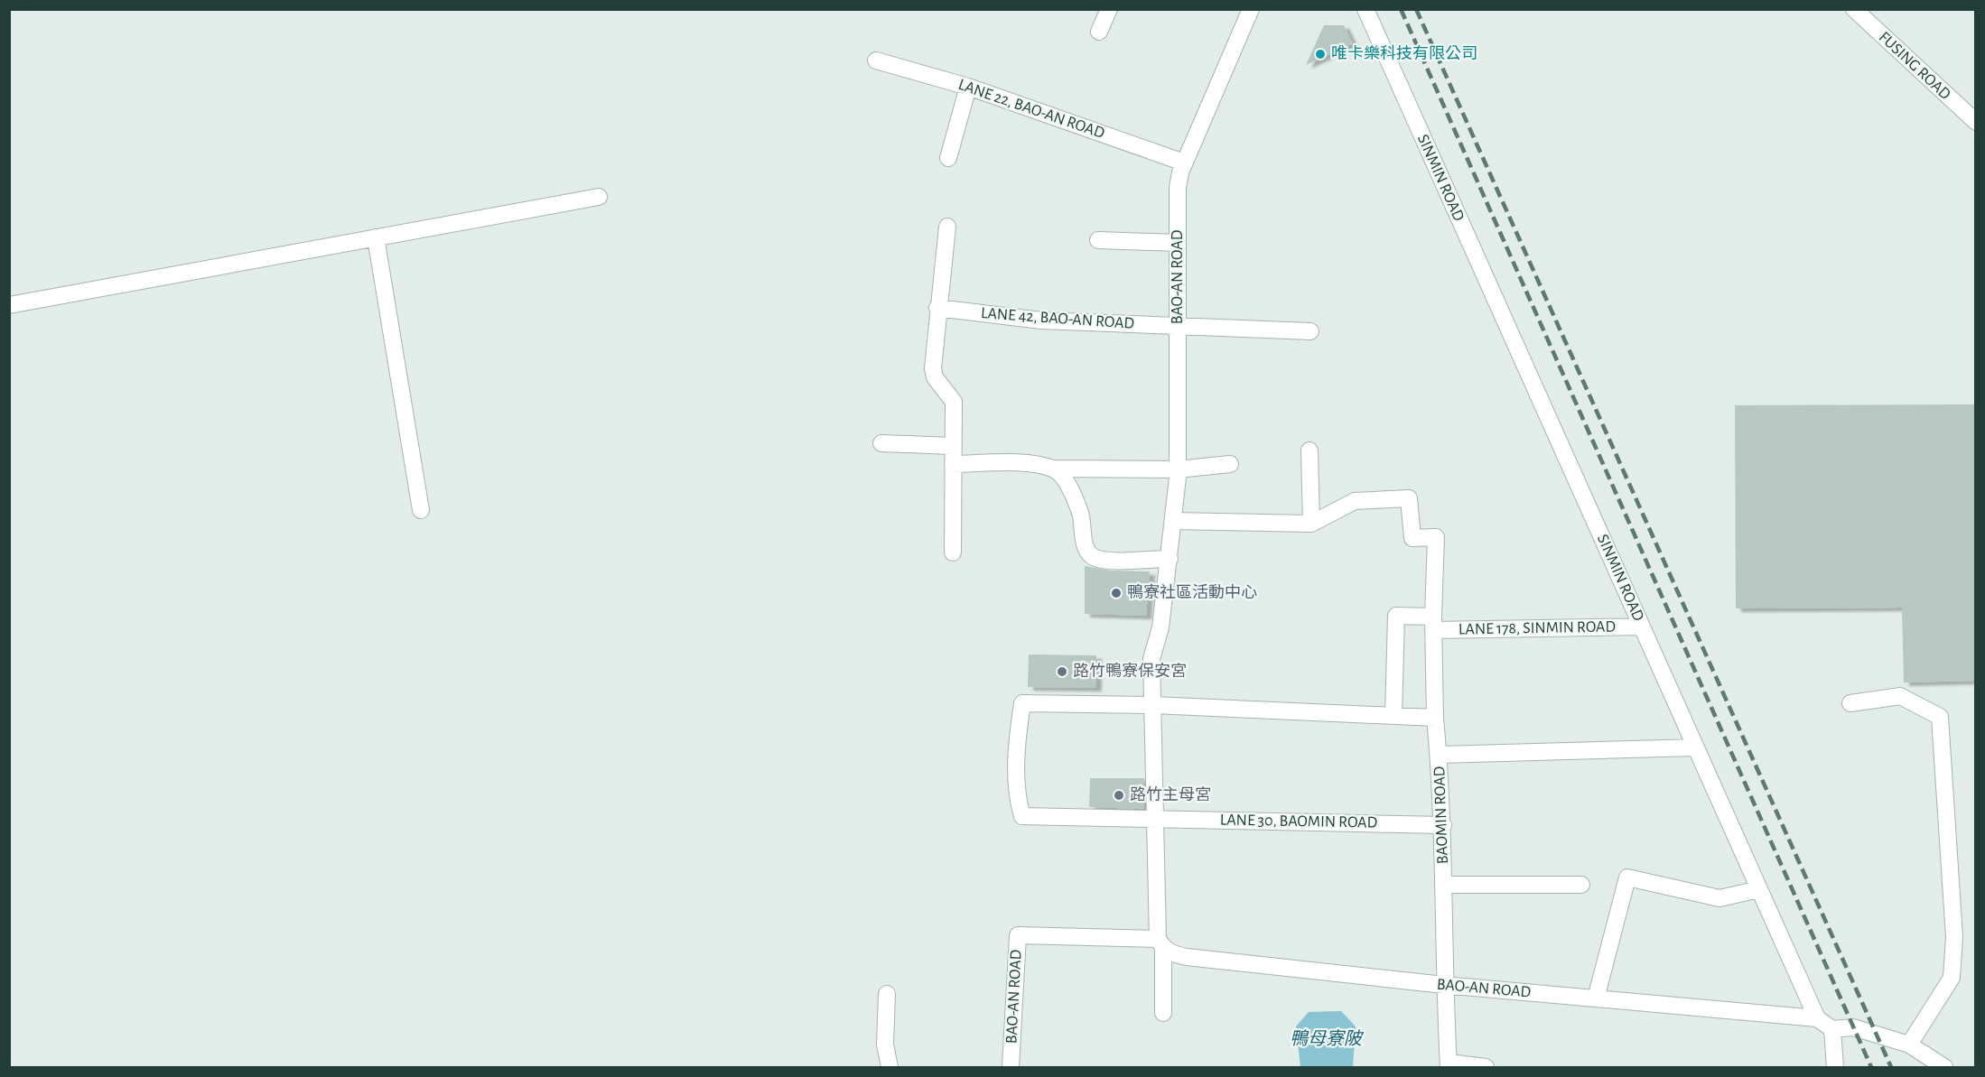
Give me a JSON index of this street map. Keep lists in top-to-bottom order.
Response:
{
  "streets": {
    "street": [
      "FUSING ROAD",
      "LANE 22, BAO-AN ROAD",
      "SINMIN ROAD",
      "BAO-AN ROAD",
      "LANE 42, BAO-AN ROAD",
      "LANE 178, SINMIN ROAD",
      "BAOMIN ROAD",
      "LANE 30, BAOMIN ROAD"
    ]
  },
  "crossings": [
    ["LANE 22, BAO-AN ROAD", "BAO-AN ROAD"],
    ["SINMIN ROAD", "BAO-AN ROAD"],
    ["SINMIN ROAD", "LANE 178, SINMIN ROAD"],
    ["SINMIN ROAD", "BAOMIN ROAD"],
    ["BAO-AN ROAD", "LANE 42, BAO-AN ROAD"],
    ["BAO-AN ROAD", "BAOMIN ROAD"],
    ["BAO-AN ROAD", "LANE 30, BAOMIN ROAD"],
    ["BAOMIN ROAD", "LANE 30, BAOMIN ROAD"]
  ],
  "water": ["鴨母寮陂"],
  "places": [
    "唯卡樂科技有限公司",
    "鴨寮社區活動中心",
    "路竹鴨寮保安宮",
    "路竹主母宮"
  ]
}
